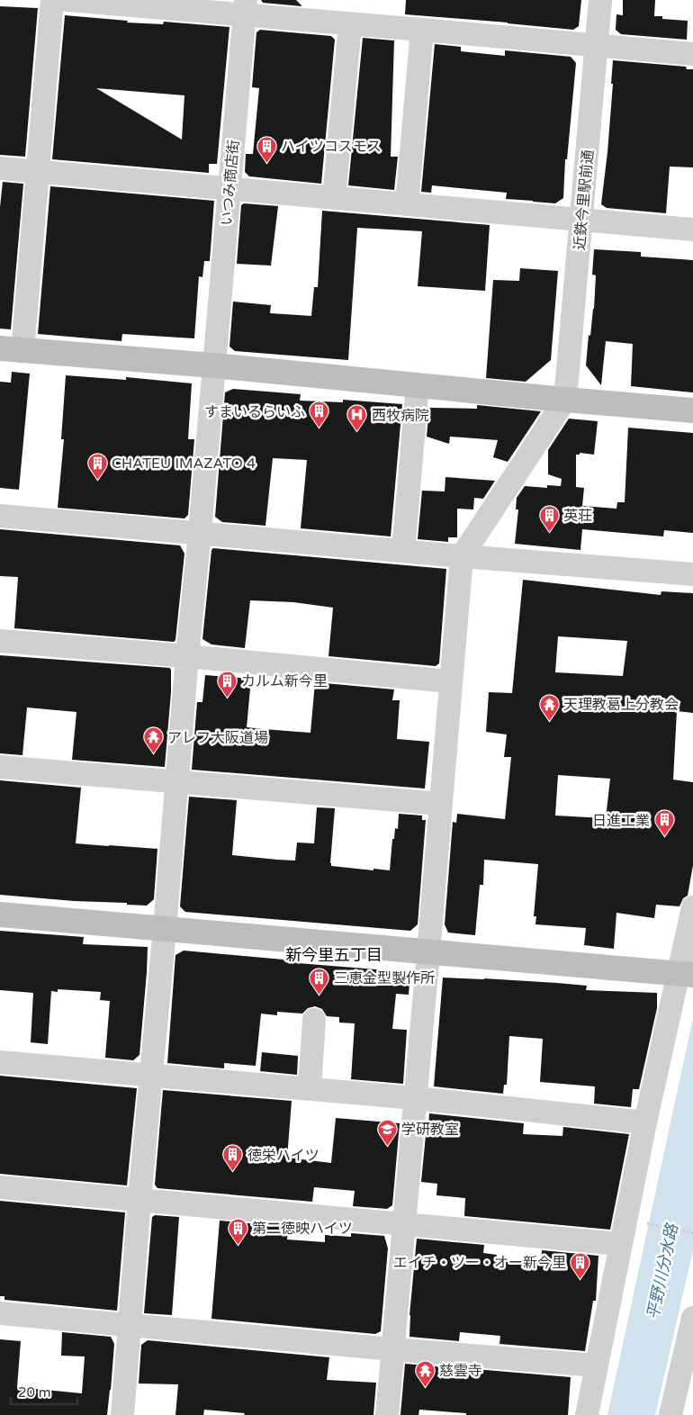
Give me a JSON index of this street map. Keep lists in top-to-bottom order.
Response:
{
  "streets": {
    "street": ["いつみ商店街", "近鉄今里駅前通"]
  },
  "districts": ["新今里五丁目"],
  "water": ["平野川分水路"],
  "places": {
    "building": [
      "ハイツコスモス",
      "すまいるらいふ",
      "CHATEU IMAZATO 4",
      "英荘",
      "カルム新今里",
      "日進工業",
      "三恵金型製作所",
      "徳栄ハイツ",
      "第二徳映ハイツ",
      "エイチ・ツー・オー新今里"
    ],
    "hospital": ["西牧病院"],
    "temple": ["天理教葛上分教会", "アレフ大阪道場", "慈雲寺"],
    "school or university": ["学研教室"]
  },
  "scale_bar": "20 m"
}
